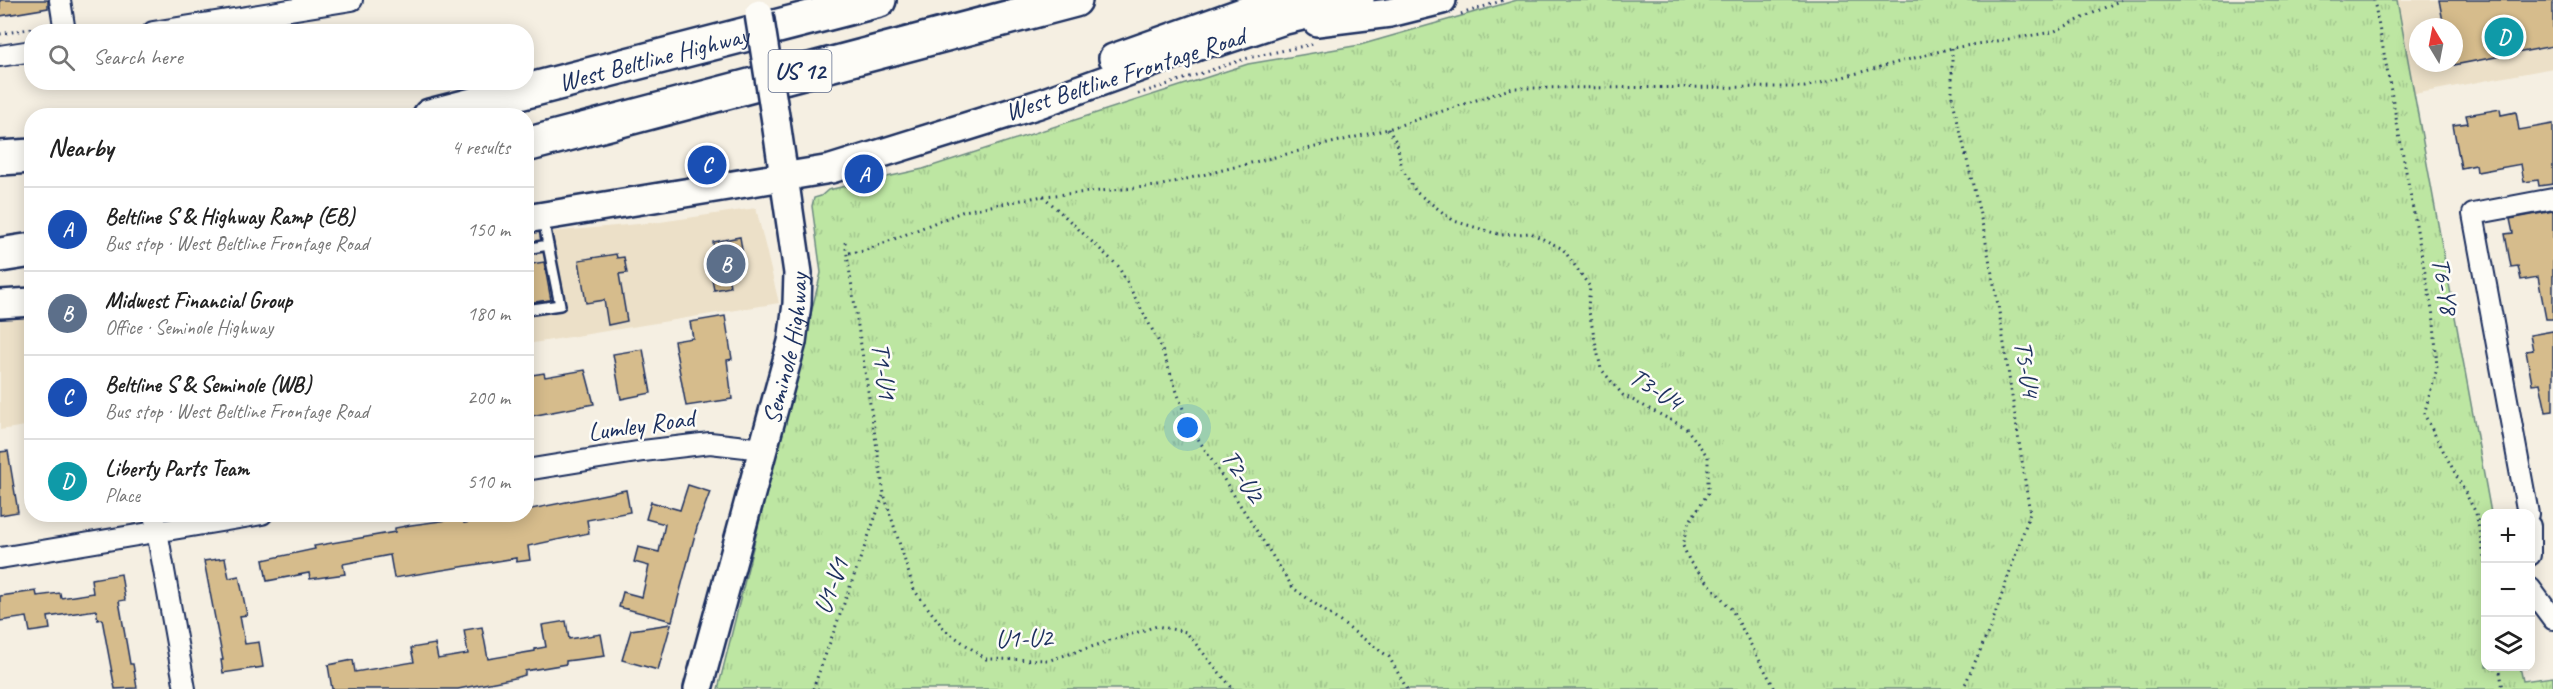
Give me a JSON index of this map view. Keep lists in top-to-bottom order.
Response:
{
  "streets": {
    "highway": ["West Beltline Highway", "US 12"],
    "street": ["West Beltline Frontage Road", "Seminole Highway", "Lumley Road"],
    "path": [
      "T6-Y8",
      "T5-U4",
      "T1-U1",
      "T3-U4",
      "T2-U2",
      "U1-V1",
      "U1-U2"
    ]
  },
  "crossings": [
    ["West Beltline Frontage Road", "Seminole Highway"],
    ["Seminole Highway", "Lumley Road"],
    ["T1-U1", "U1-V1"],
    ["T1-U1", "U1-U2"],
    ["U1-V1", "U1-U2"]
  ],
  "north": "top",
  "page": {
    "pins": [
      "D",
      "C",
      "A",
      "B"
    ],
    "search": "Search here",
    "heading": ["Nearby", "4 results"],
    "list": [
      {
        "mark": "A",
        "name": "Beltline S & Highway Ramp (EB)",
        "note": "Bus stop · West Beltline Frontage Road",
        "value": "150 m"
      },
      {
        "mark": "B",
        "name": "Midwest Financial Group",
        "note": "Office · Seminole Highway",
        "value": "180 m"
      },
      {
        "mark": "C",
        "name": "Beltline S & Seminole (WB)",
        "note": "Bus stop · West Beltline Frontage Road",
        "value": "200 m"
      },
      {
        "mark": "D",
        "name": "Liberty Parts Team",
        "note": "Place",
        "value": "510 m"
      }
    ],
    "map_buttons": ["+", "−"]
  }
}
